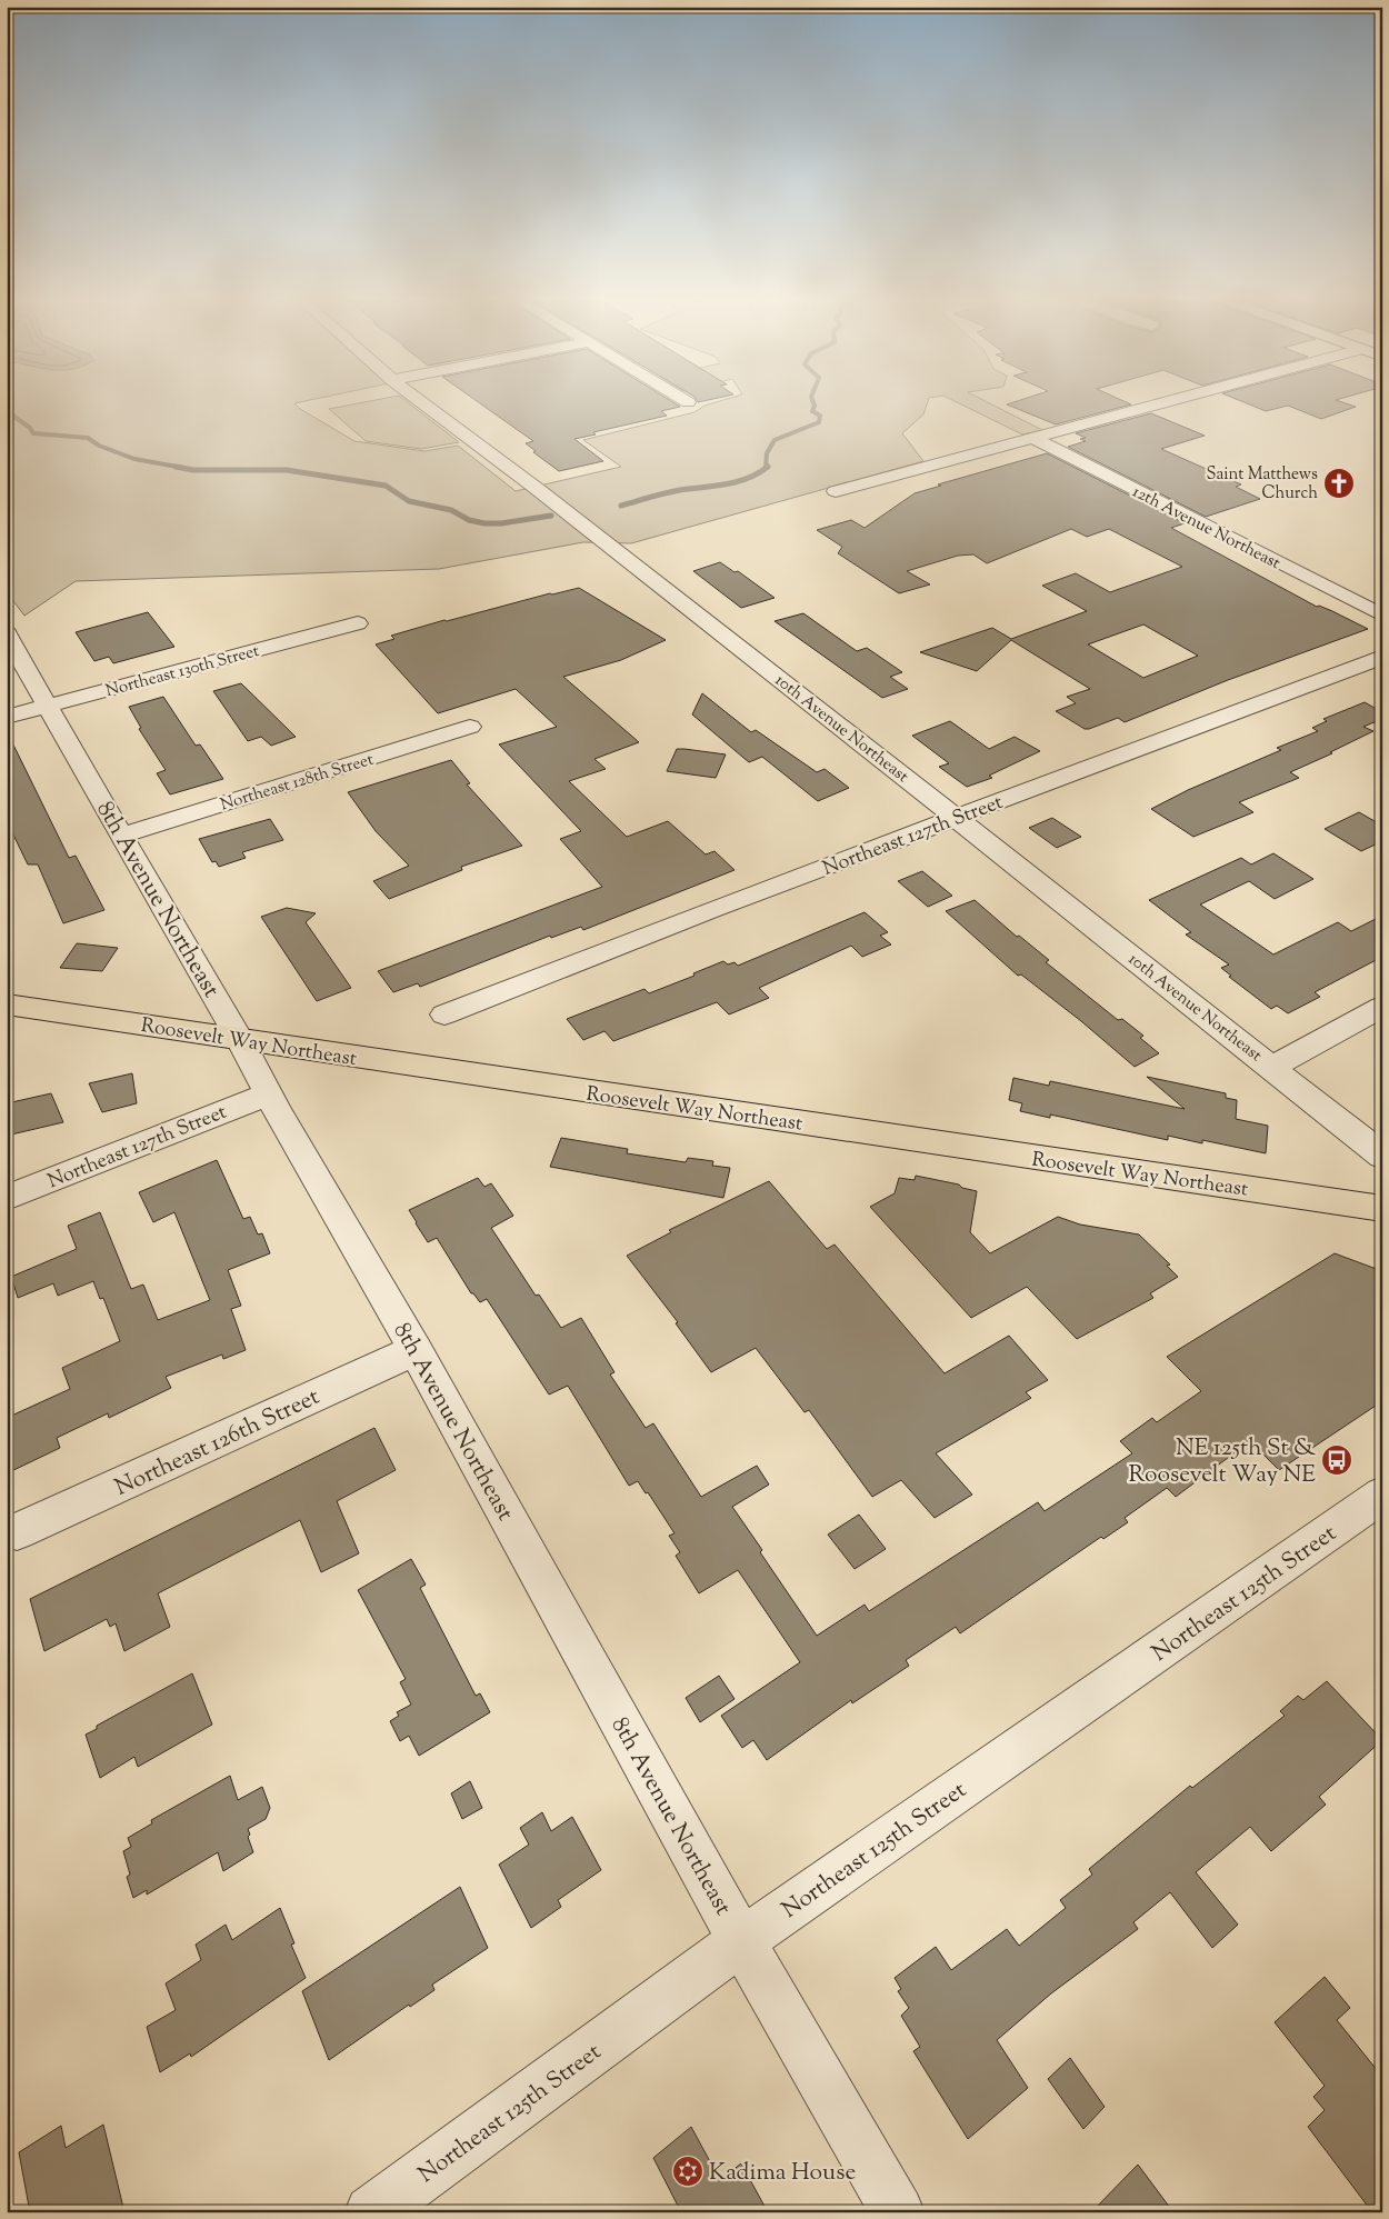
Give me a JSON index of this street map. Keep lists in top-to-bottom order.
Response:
{
  "streets": {
    "main road": ["Roosevelt Way Northeast"],
    "street": [
      "12th Avenue Northeast",
      "Northeast 130th Street",
      "10th Avenue Northeast",
      "Northeast 128th Street",
      "Northeast 127th Street",
      "8th Avenue Northeast",
      "Northeast 126th Street",
      "Northeast 125th Street"
    ]
  },
  "crossings": [
    ["Northeast 130th Street", "8th Avenue Northeast"],
    ["10th Avenue Northeast", "Northeast 127th Street"],
    ["Northeast 128th Street", "8th Avenue Northeast"],
    ["Northeast 127th Street", "8th Avenue Northeast"],
    ["8th Avenue Northeast", "Roosevelt Way Northeast"],
    ["8th Avenue Northeast", "Northeast 126th Street"],
    ["8th Avenue Northeast", "Northeast 125th Street"]
  ],
  "places": {
    "church": ["Saint Matthews Church"],
    "bus stop": ["NE 125th St & Roosevelt Way NE"],
    "synagogue": ["Kadima House"]
  }
}
